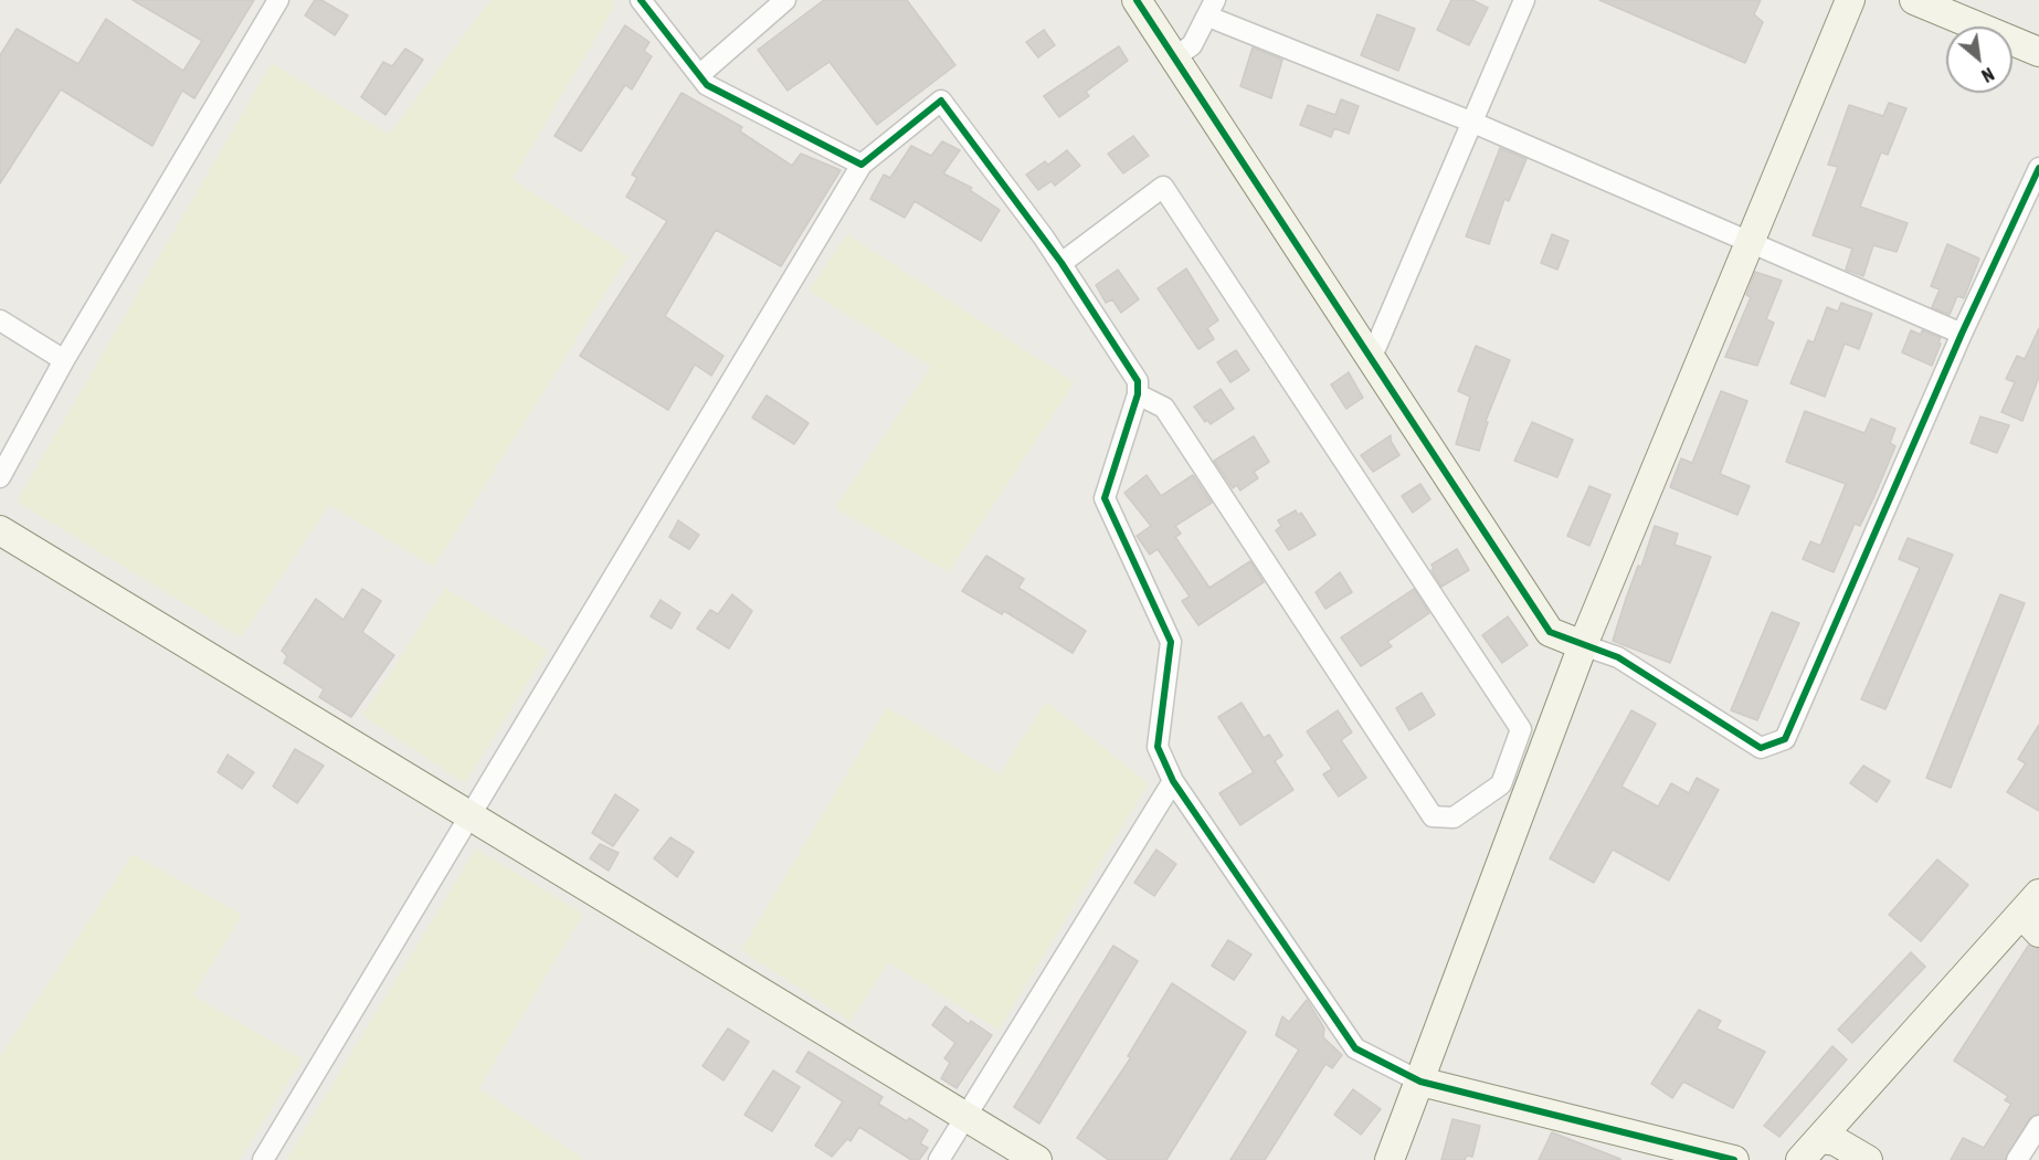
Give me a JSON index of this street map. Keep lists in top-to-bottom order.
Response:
{
  "north": "bottom right"
}
